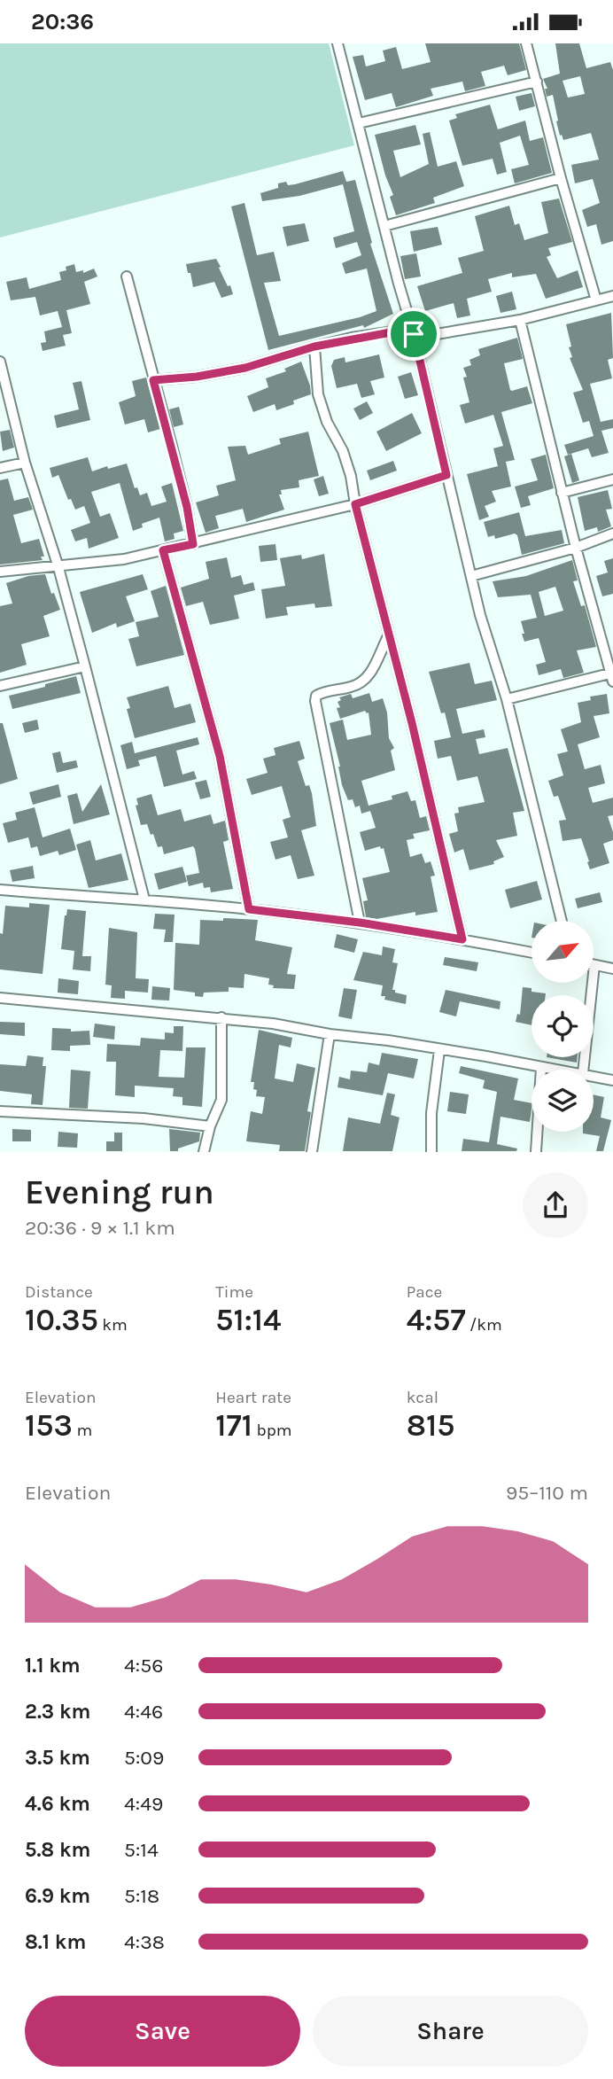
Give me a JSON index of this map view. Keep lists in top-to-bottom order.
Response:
{
  "north": "top right",
  "page": {
    "status": "20:36",
    "heading": ["Evening run", "20:36 · 9 × 1.1 km"],
    "stats": [
      ["Distance", "10.35 km"],
      ["Time", "51:14"],
      ["Pace", "4:57 /km"],
      ["Elevation", "153 m"],
      ["Heart rate", "171 bpm"],
      ["kcal", "815"]
    ],
    "chart": ["Elevation", "95–110 m"],
    "list": [
      {
        "name": "1.1 km",
        "note": "4:56"
      },
      {
        "name": "2.3 km",
        "note": "4:46"
      },
      {
        "name": "3.5 km",
        "note": "5:09"
      },
      {
        "name": "4.6 km",
        "note": "4:49"
      },
      {
        "name": "5.8 km",
        "note": "5:14"
      },
      {
        "name": "6.9 km",
        "note": "5:18"
      },
      {
        "name": "8.1 km",
        "note": "4:38"
      }
    ],
    "buttons": ["Save", "Share"]
  }
}
